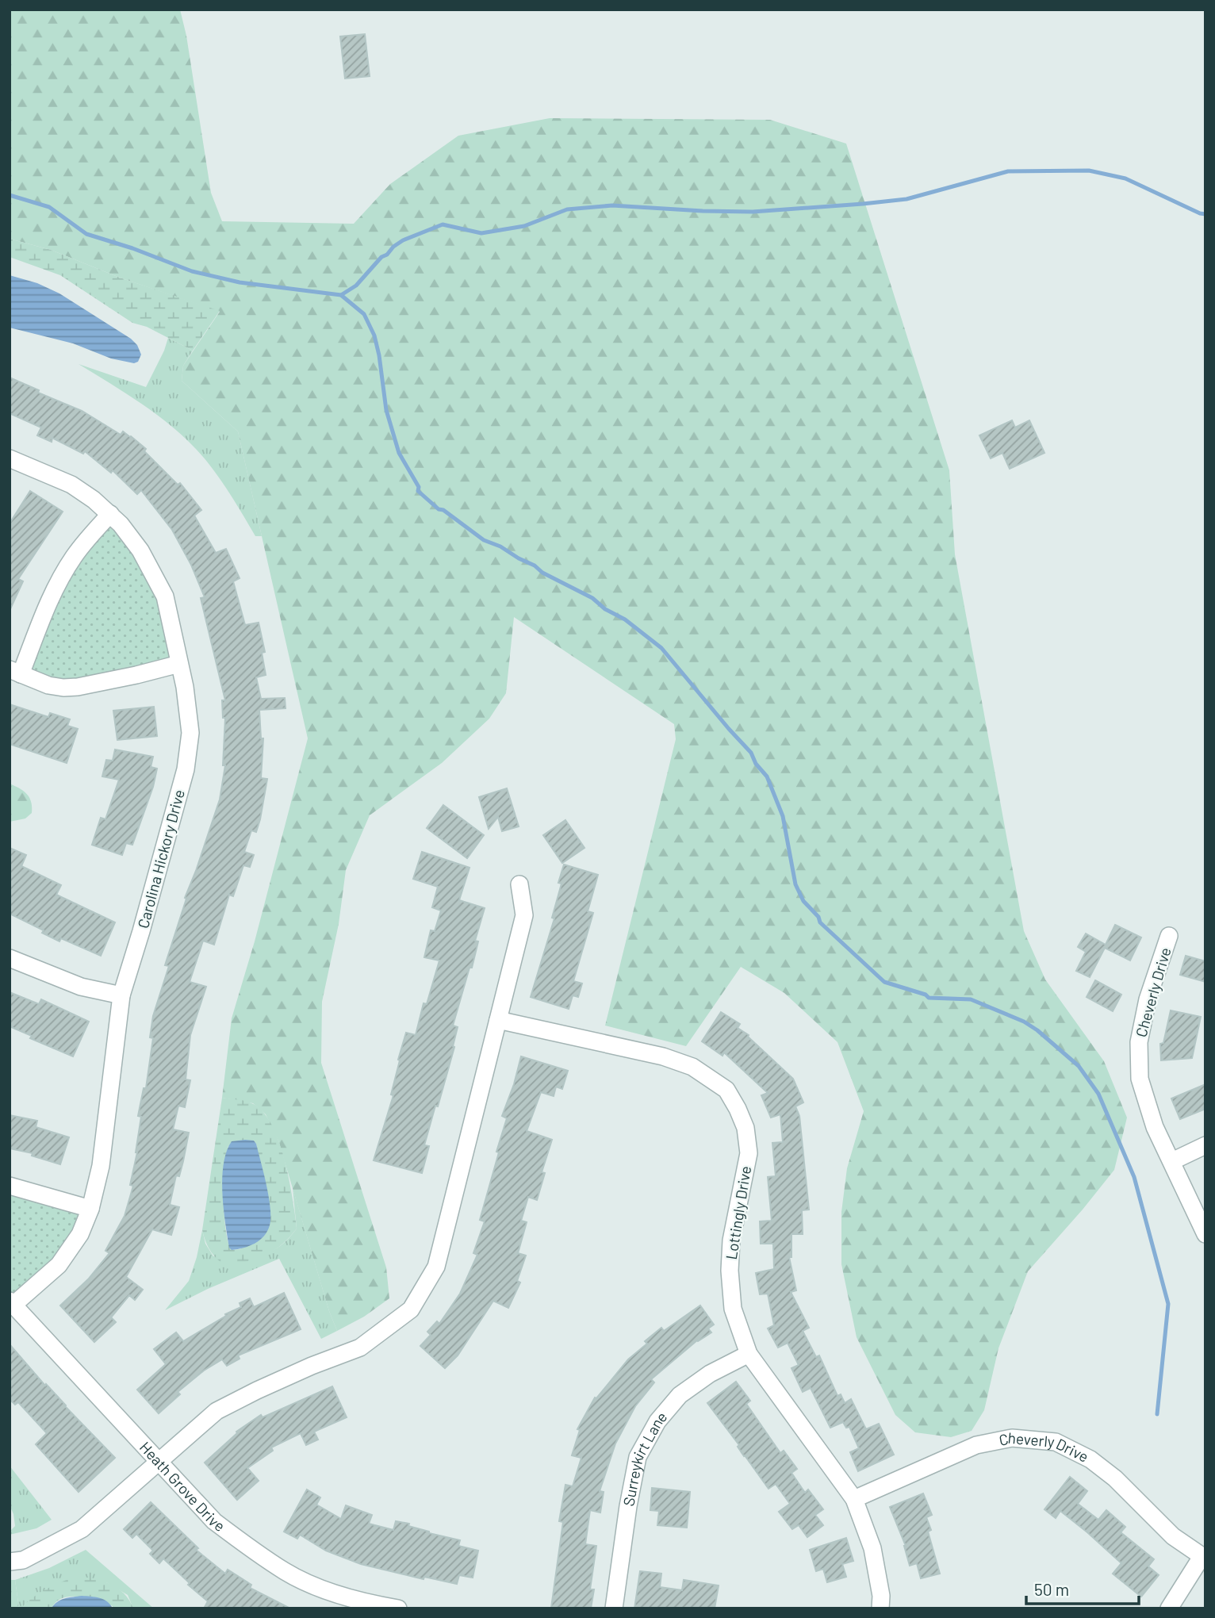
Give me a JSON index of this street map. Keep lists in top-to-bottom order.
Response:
{
  "streets": {
    "street": [
      "Carolina Hickory Drive",
      "Cheverly Drive",
      "Lottingly Drive",
      "Surreykirt Lane",
      "Heath Grove Drive"
    ]
  },
  "crossings": [
    ["Carolina Hickory Drive", "Heath Grove Drive"],
    ["Cheverly Drive", "Lottingly Drive"],
    ["Lottingly Drive", "Surreykirt Lane"]
  ],
  "scale_bar": "50 m"
}
